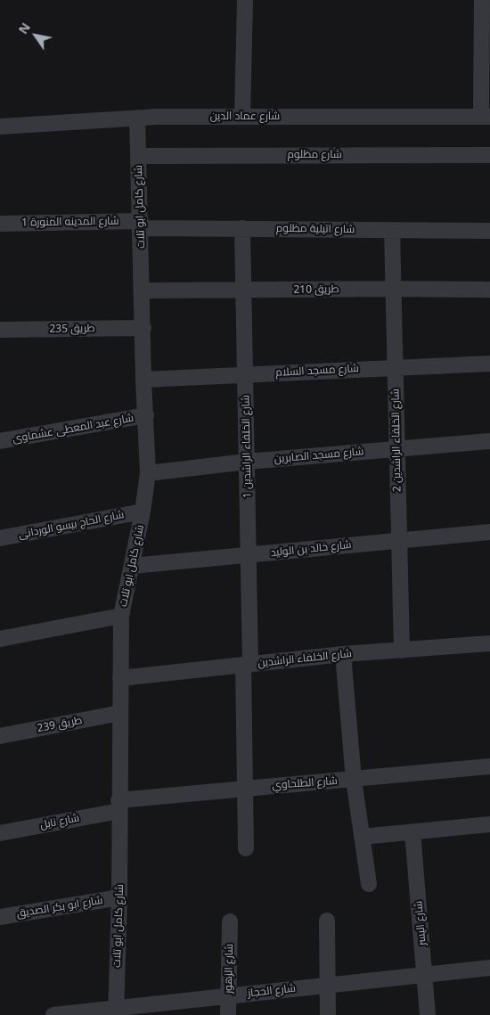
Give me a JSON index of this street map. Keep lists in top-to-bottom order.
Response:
{
  "streets": {
    "street": [
      "شارع عماد الدين",
      "شارع مظلوم",
      "شارع كامل ابو تلات",
      "شارع المدينه المنورة 1",
      "شارع اتيلية مظلوم",
      "طريق 210",
      "طريق 235",
      "شارع مسجد السلام",
      "شارع عبد المعطى عشماوى",
      "شارع الخلفاء الراشدين 2",
      "شارع الخلفاء الراشدين 1",
      "شارع مسجد الصابرين",
      "شارع الحاج بيسو الوردانى",
      "شارع خالد بن الوليد",
      "شارع الخلفاء الراشدين",
      "طريق 239",
      "شارع الطلحاوي",
      "شارع نايل",
      "شارع ابو بكر الصديق",
      "شارع اليسر",
      "شارع الزهور",
      "شارع الحجاز"
    ]
  },
  "crossings": [
    ["شارع عماد الدين", "شارع كامل ابو تلات"],
    ["شارع مظلوم", "شارع كامل ابو تلات"],
    ["شارع كامل ابو تلات", "شارع المدينه المنورة 1"],
    ["شارع كامل ابو تلات", "شارع اتيلية مظلوم"],
    ["شارع كامل ابو تلات", "طريق 210"],
    ["شارع كامل ابو تلات", "طريق 235"],
    ["شارع كامل ابو تلات", "شارع مسجد السلام"],
    ["شارع كامل ابو تلات", "شارع عبد المعطى عشماوى"],
    ["شارع كامل ابو تلات", "شارع مسجد الصابرين"],
    ["شارع كامل ابو تلات", "شارع الحاج بيسو الوردانى"],
    ["شارع كامل ابو تلات", "شارع خالد بن الوليد"],
    ["شارع كامل ابو تلات", "شارع الخلفاء الراشدين"],
    ["شارع كامل ابو تلات", "طريق 239"],
    ["شارع كامل ابو تلات", "شارع الطلحاوي"],
    ["شارع كامل ابو تلات", "شارع نايل"],
    ["شارع كامل ابو تلات", "شارع ابو بكر الصديق"],
    ["شارع كامل ابو تلات", "شارع الحجاز"],
    ["شارع المدينه المنورة 1", "شارع اتيلية مظلوم"],
    ["شارع اتيلية مظلوم", "شارع الخلفاء الراشدين 2"],
    ["شارع اتيلية مظلوم", "شارع الخلفاء الراشدين 1"],
    ["طريق 210", "شارع الخلفاء الراشدين 2"],
    ["طريق 210", "شارع الخلفاء الراشدين 1"],
    ["شارع مسجد السلام", "شارع الخلفاء الراشدين 2"],
    ["شارع مسجد السلام", "شارع الخلفاء الراشدين 1"],
    ["شارع الخلفاء الراشدين 2", "شارع مسجد الصابرين"],
    ["شارع الخلفاء الراشدين 2", "شارع خالد بن الوليد"],
    ["شارع الخلفاء الراشدين 2", "شارع الخلفاء الراشدين"],
    ["شارع الخلفاء الراشدين 1", "شارع مسجد الصابرين"],
    ["شارع الخلفاء الراشدين 1", "شارع خالد بن الوليد"],
    ["شارع الخلفاء الراشدين 1", "شارع الخلفاء الراشدين"],
    ["شارع الخلفاء الراشدين 1", "شارع الطلحاوي"],
    ["شارع الطلحاوي", "شارع نايل"],
    ["شارع اليسر", "شارع الحجاز"],
    ["شارع الزهور", "شارع الحجاز"]
  ],
  "north": "top left"
}
